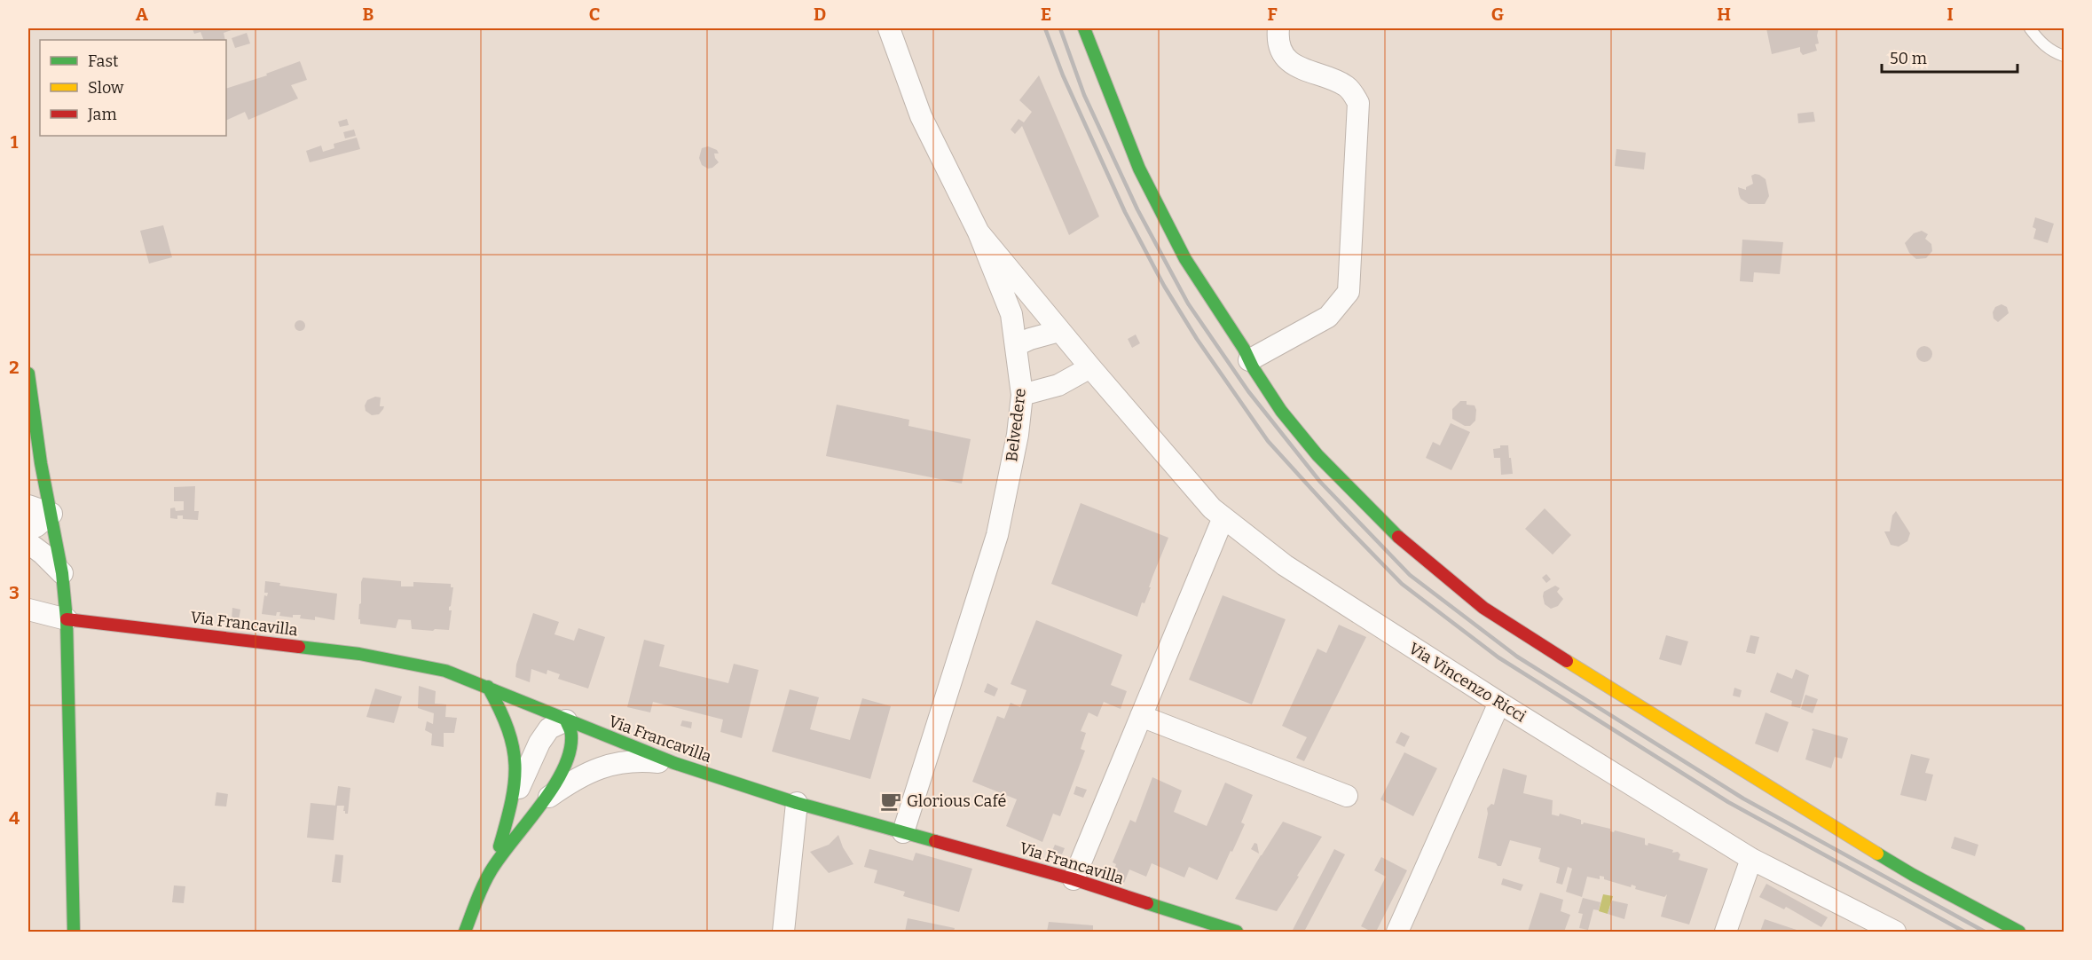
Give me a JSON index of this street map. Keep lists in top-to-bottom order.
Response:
{
  "streets": {
    "street": ["Belvedere", "Via Francavilla", "Via Vincenzo Ricci"]
  },
  "crossings": [
    ["Belvedere", "Via Francavilla"],
    ["Belvedere", "Via Vincenzo Ricci"]
  ],
  "places": {
    "cafe": ["Glorious Café"]
  },
  "legend": ["Fast", "Slow", "Jam"],
  "scale_bar": "50 m",
  "grid": {
    "columns": [
      "A",
      "B",
      "C",
      "D",
      "E",
      "F",
      "G",
      "H",
      "I"
    ],
    "rows": [
      "1",
      "2",
      "3",
      "4"
    ]
  }
}
